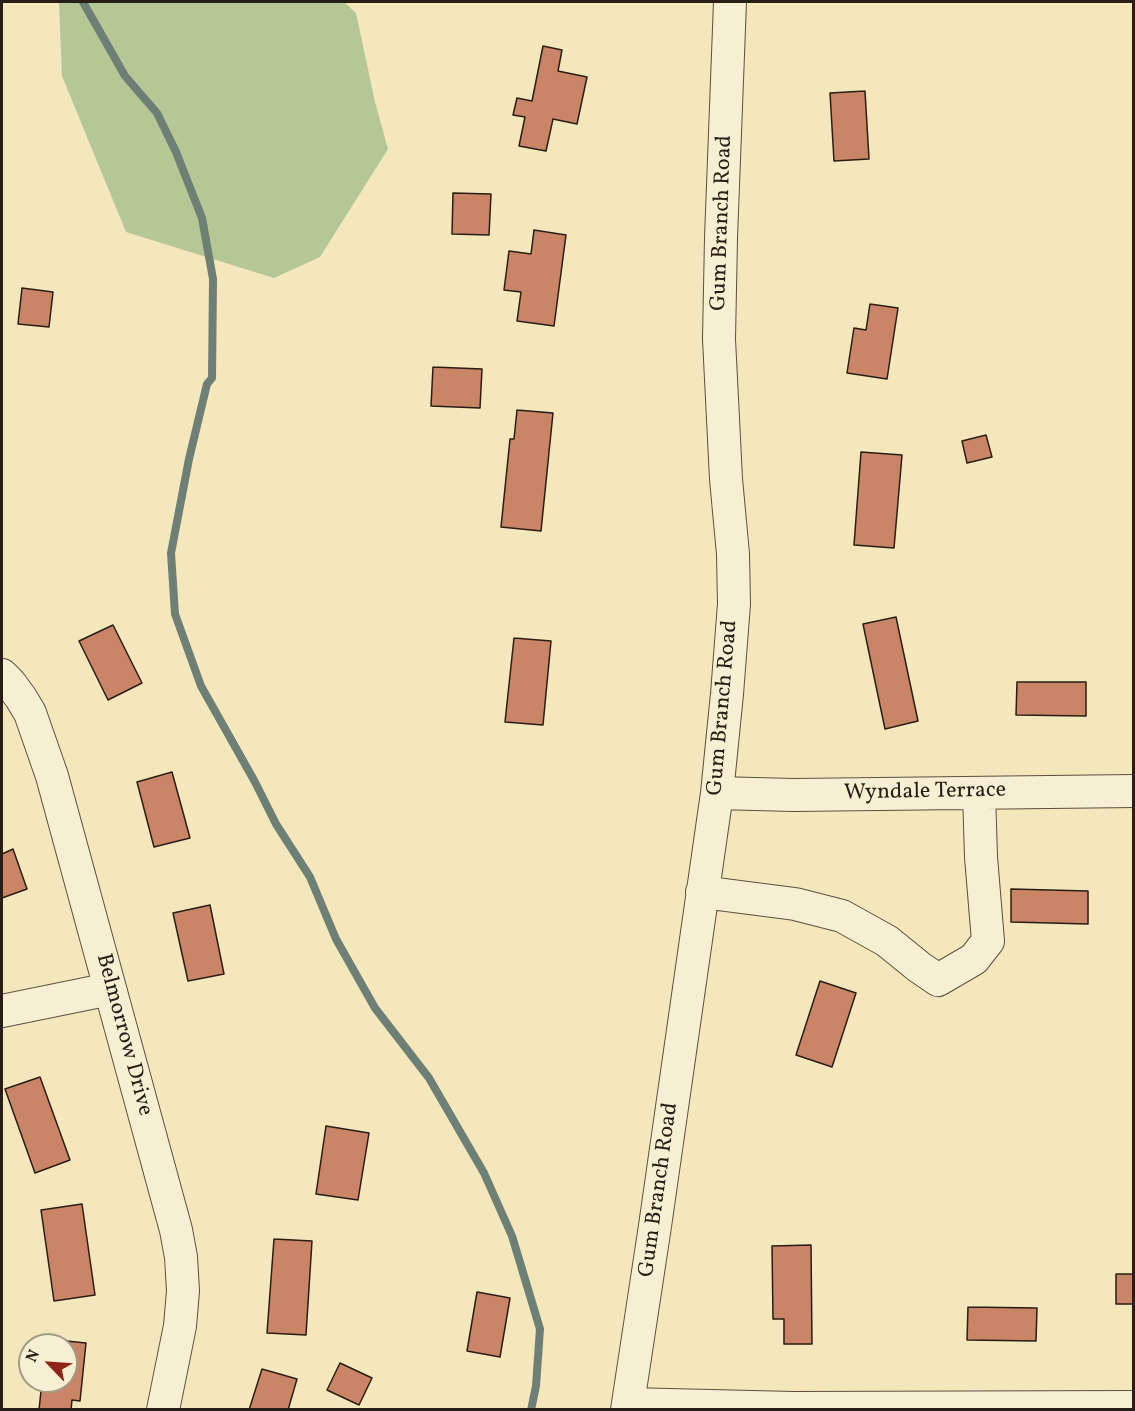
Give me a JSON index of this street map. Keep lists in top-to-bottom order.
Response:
{
  "streets": {
    "street": ["Gum Branch Road", "Wyndale Terrace", "Belmorrow Drive"]
  },
  "crossings": [
    ["Gum Branch Road", "Wyndale Terrace"]
  ],
  "north": "top left"
}
